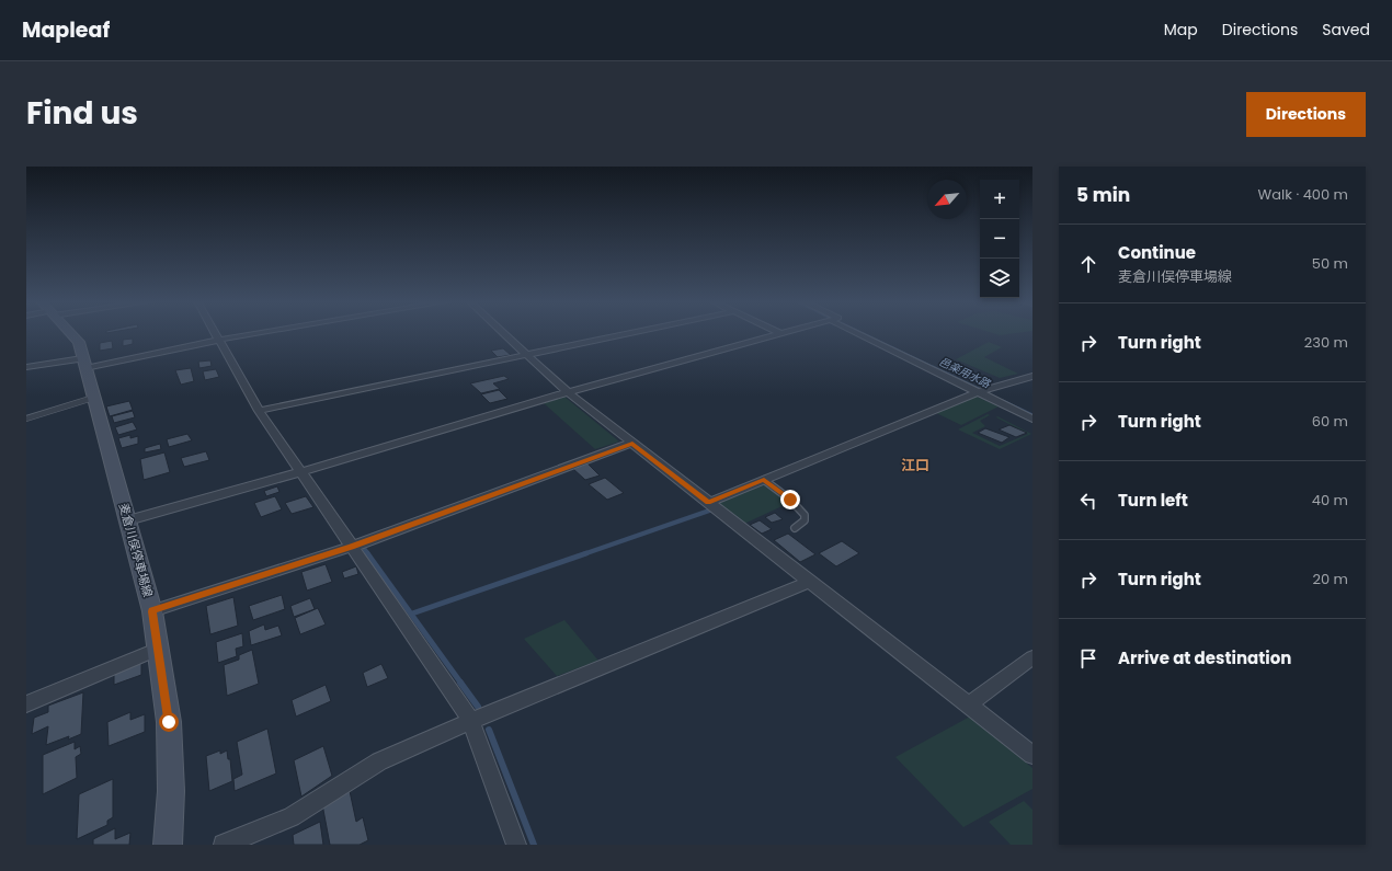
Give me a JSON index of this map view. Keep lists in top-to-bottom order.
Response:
{
  "streets": {
    "main road": ["麦倉川俣停車場線"]
  },
  "districts": ["江口"],
  "water": ["邑楽用水路"],
  "north": "bottom left",
  "page": {
    "header": "Mapleaf",
    "nav": ["Map", "Directions", "Saved"],
    "title": "Find us",
    "buttons": "Directions",
    "heading": ["5 min", "Walk · 400 m"],
    "map_buttons": ["+", "−"],
    "list": [
      ["Continue", "麦倉川俣停車場線", "50 m"],
      ["Turn right", "230 m"],
      ["Turn right", "60 m"],
      ["Turn left", "40 m"],
      ["Turn right", "20 m"],
      "Arrive at destination"
    ]
  }
}
